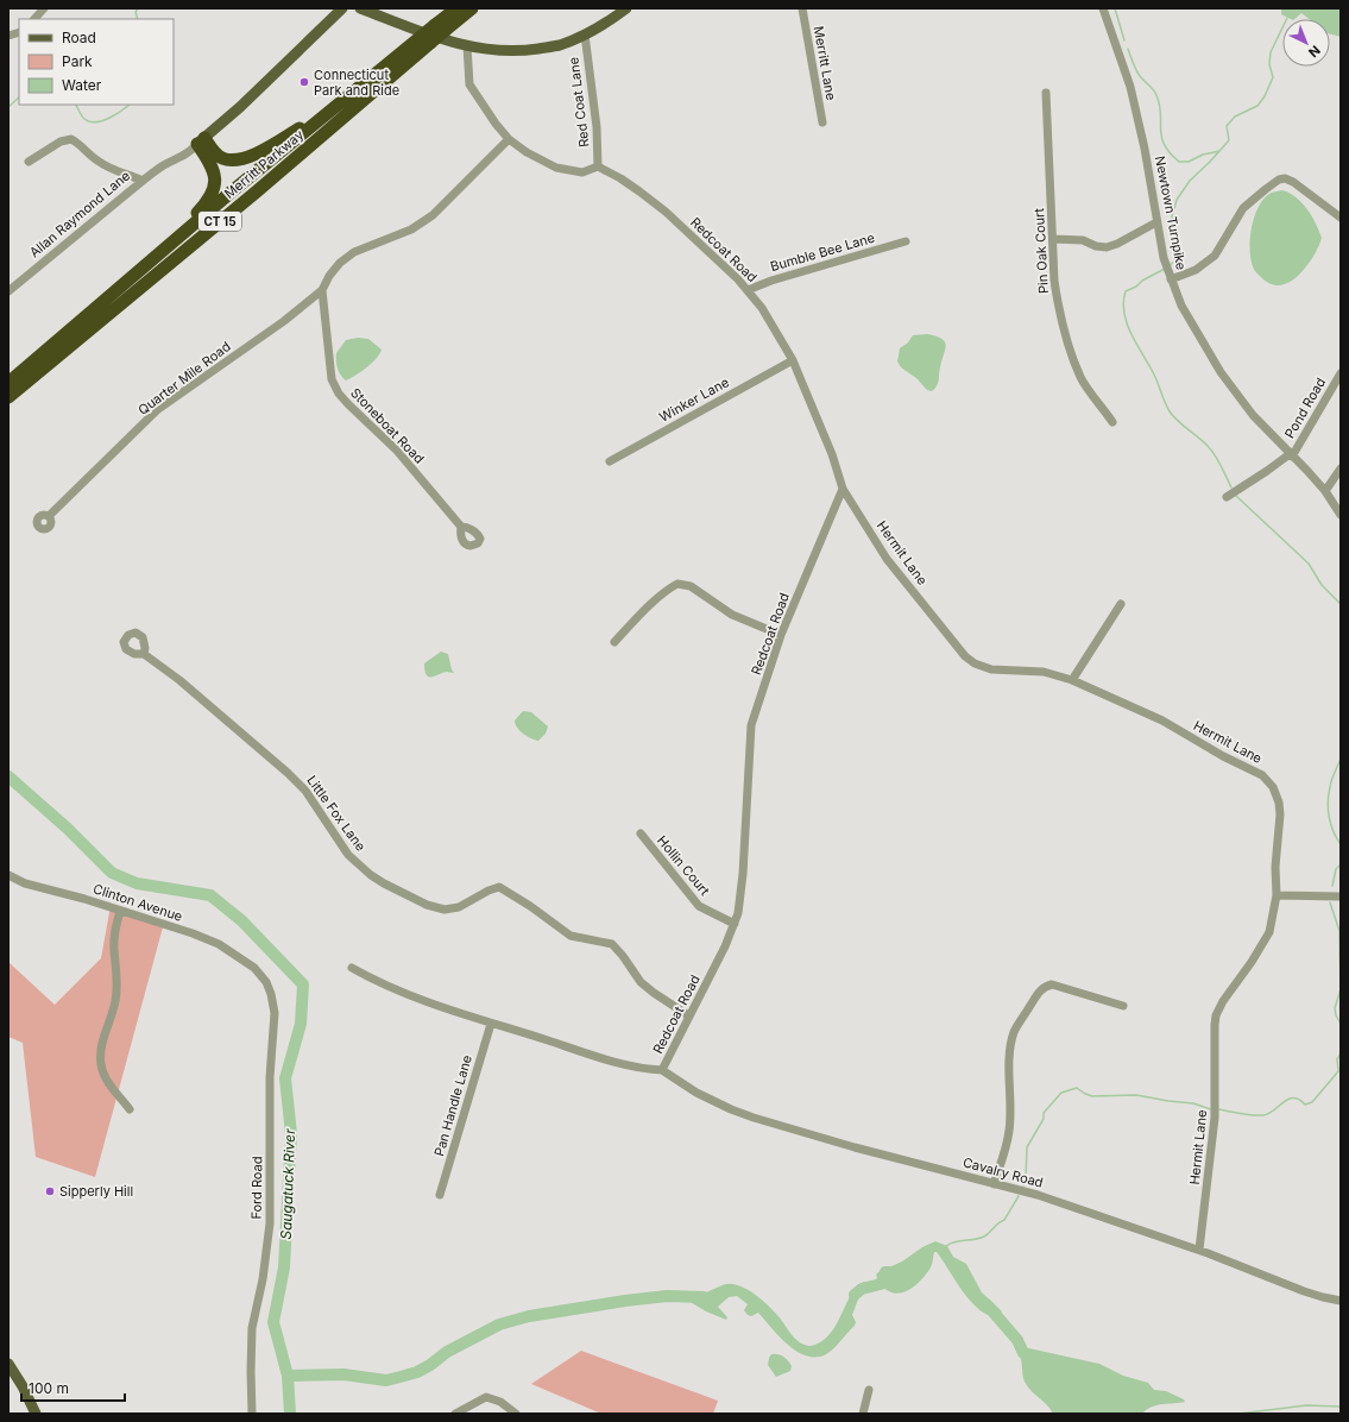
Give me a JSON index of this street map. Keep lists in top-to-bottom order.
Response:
{
  "streets": {
    "highway": ["Merritt Parkway", "CT 15"],
    "main road": ["Allan Raymond Lane"],
    "street": [
      "Merritt Lane",
      "Red Coat Lane",
      "Newtown Turnpike",
      "Redcoat Road",
      "Pin Oak Court",
      "Bumble Bee Lane",
      "Quarter Mile Road",
      "Winker Lane",
      "Pond Road",
      "Stoneboat Road",
      "Hermit Lane",
      "Little Fox Lane",
      "Hollin Court",
      "Clinton Avenue",
      "Pan Handle Lane",
      "Cavalry Road",
      "Ford Road"
    ]
  },
  "crossings": [
    ["Red Coat Lane", "Redcoat Road"],
    ["Newtown Turnpike", "Pond Road"],
    ["Redcoat Road", "Bumble Bee Lane"],
    ["Redcoat Road", "Winker Lane"],
    ["Redcoat Road", "Hermit Lane"],
    ["Redcoat Road", "Little Fox Lane"],
    ["Redcoat Road", "Hollin Court"],
    ["Redcoat Road", "Pan Handle Lane"],
    ["Redcoat Road", "Cavalry Road"],
    ["Quarter Mile Road", "Stoneboat Road"],
    ["Hermit Lane", "Cavalry Road"],
    ["Clinton Avenue", "Ford Road"]
  ],
  "water": ["Saugatuck River"],
  "places": ["Connecticut Park and Ride", "Sipperly Hill"],
  "legend": ["Road", "Park", "Water"],
  "scale_bar": "100 m",
  "north": "bottom right"
}
